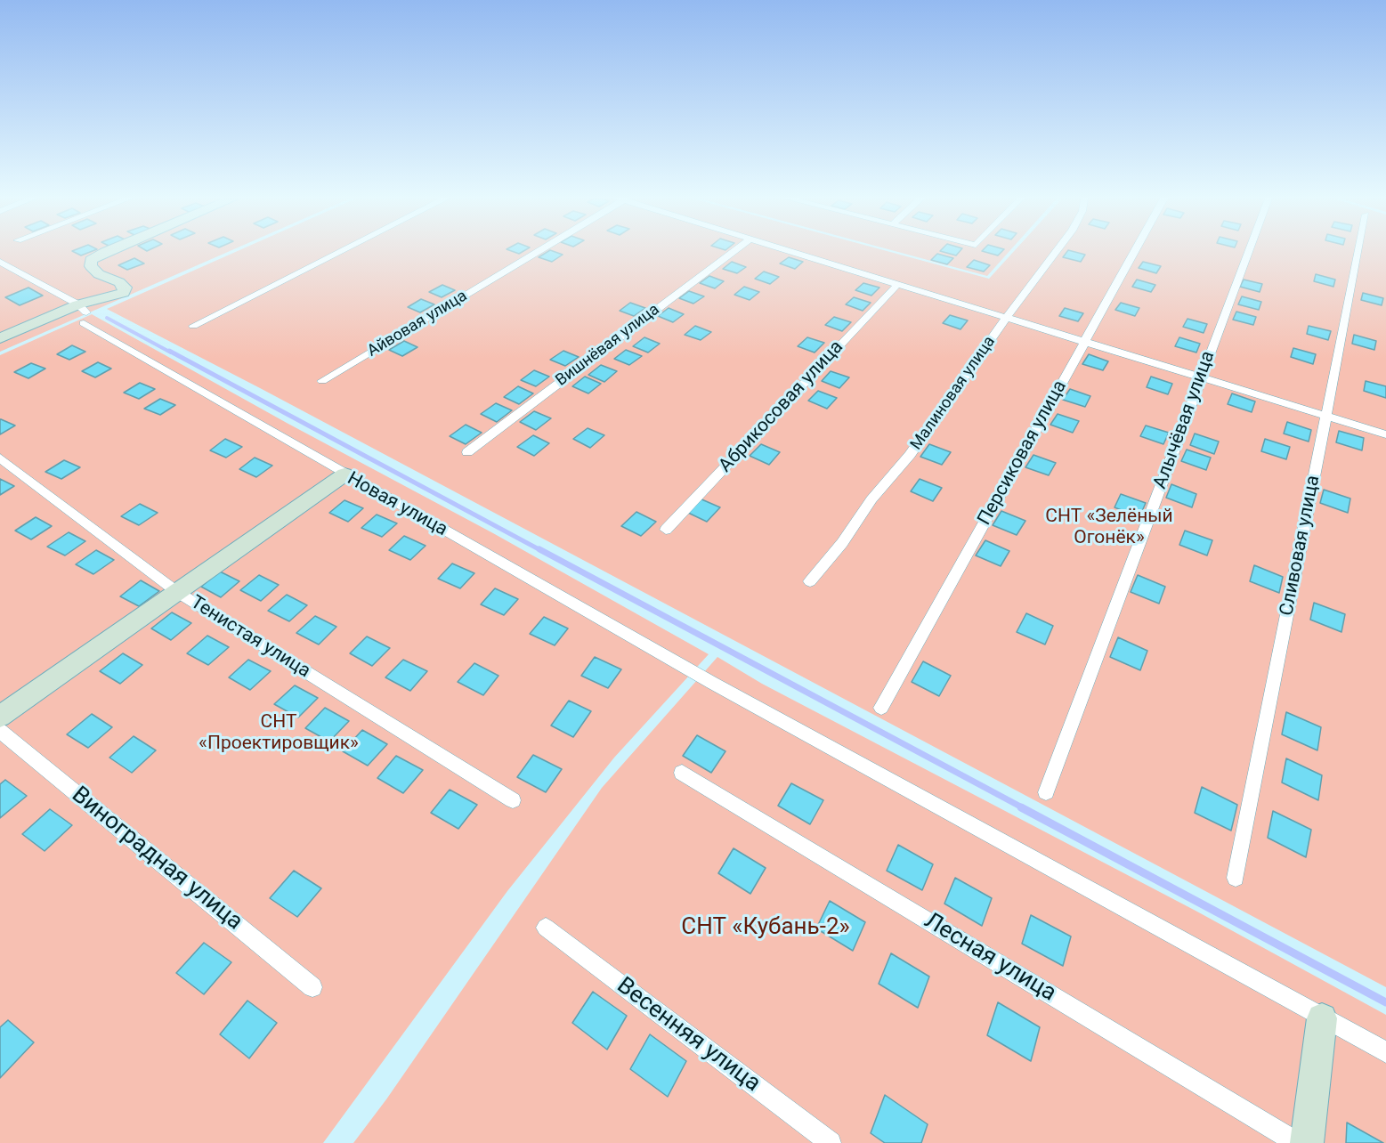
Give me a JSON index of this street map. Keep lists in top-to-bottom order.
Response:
{
  "streets": {
    "street": [
      "Айвовая улица",
      "Вишнёвая улица",
      "Малиновая улица",
      "Абрикосовая улица",
      "Алычёвая улица",
      "Персиковая улица",
      "Новая улица",
      "Сливовая улица",
      "Тенистая улица",
      "Виноградная улица",
      "Лесная улица",
      "Весенняя улица"
    ]
  },
  "parks": ["СНТ «Зелёный Огонёк»", "СНТ «Проектировщик»", "СНТ «Кубань-2»"]
}
